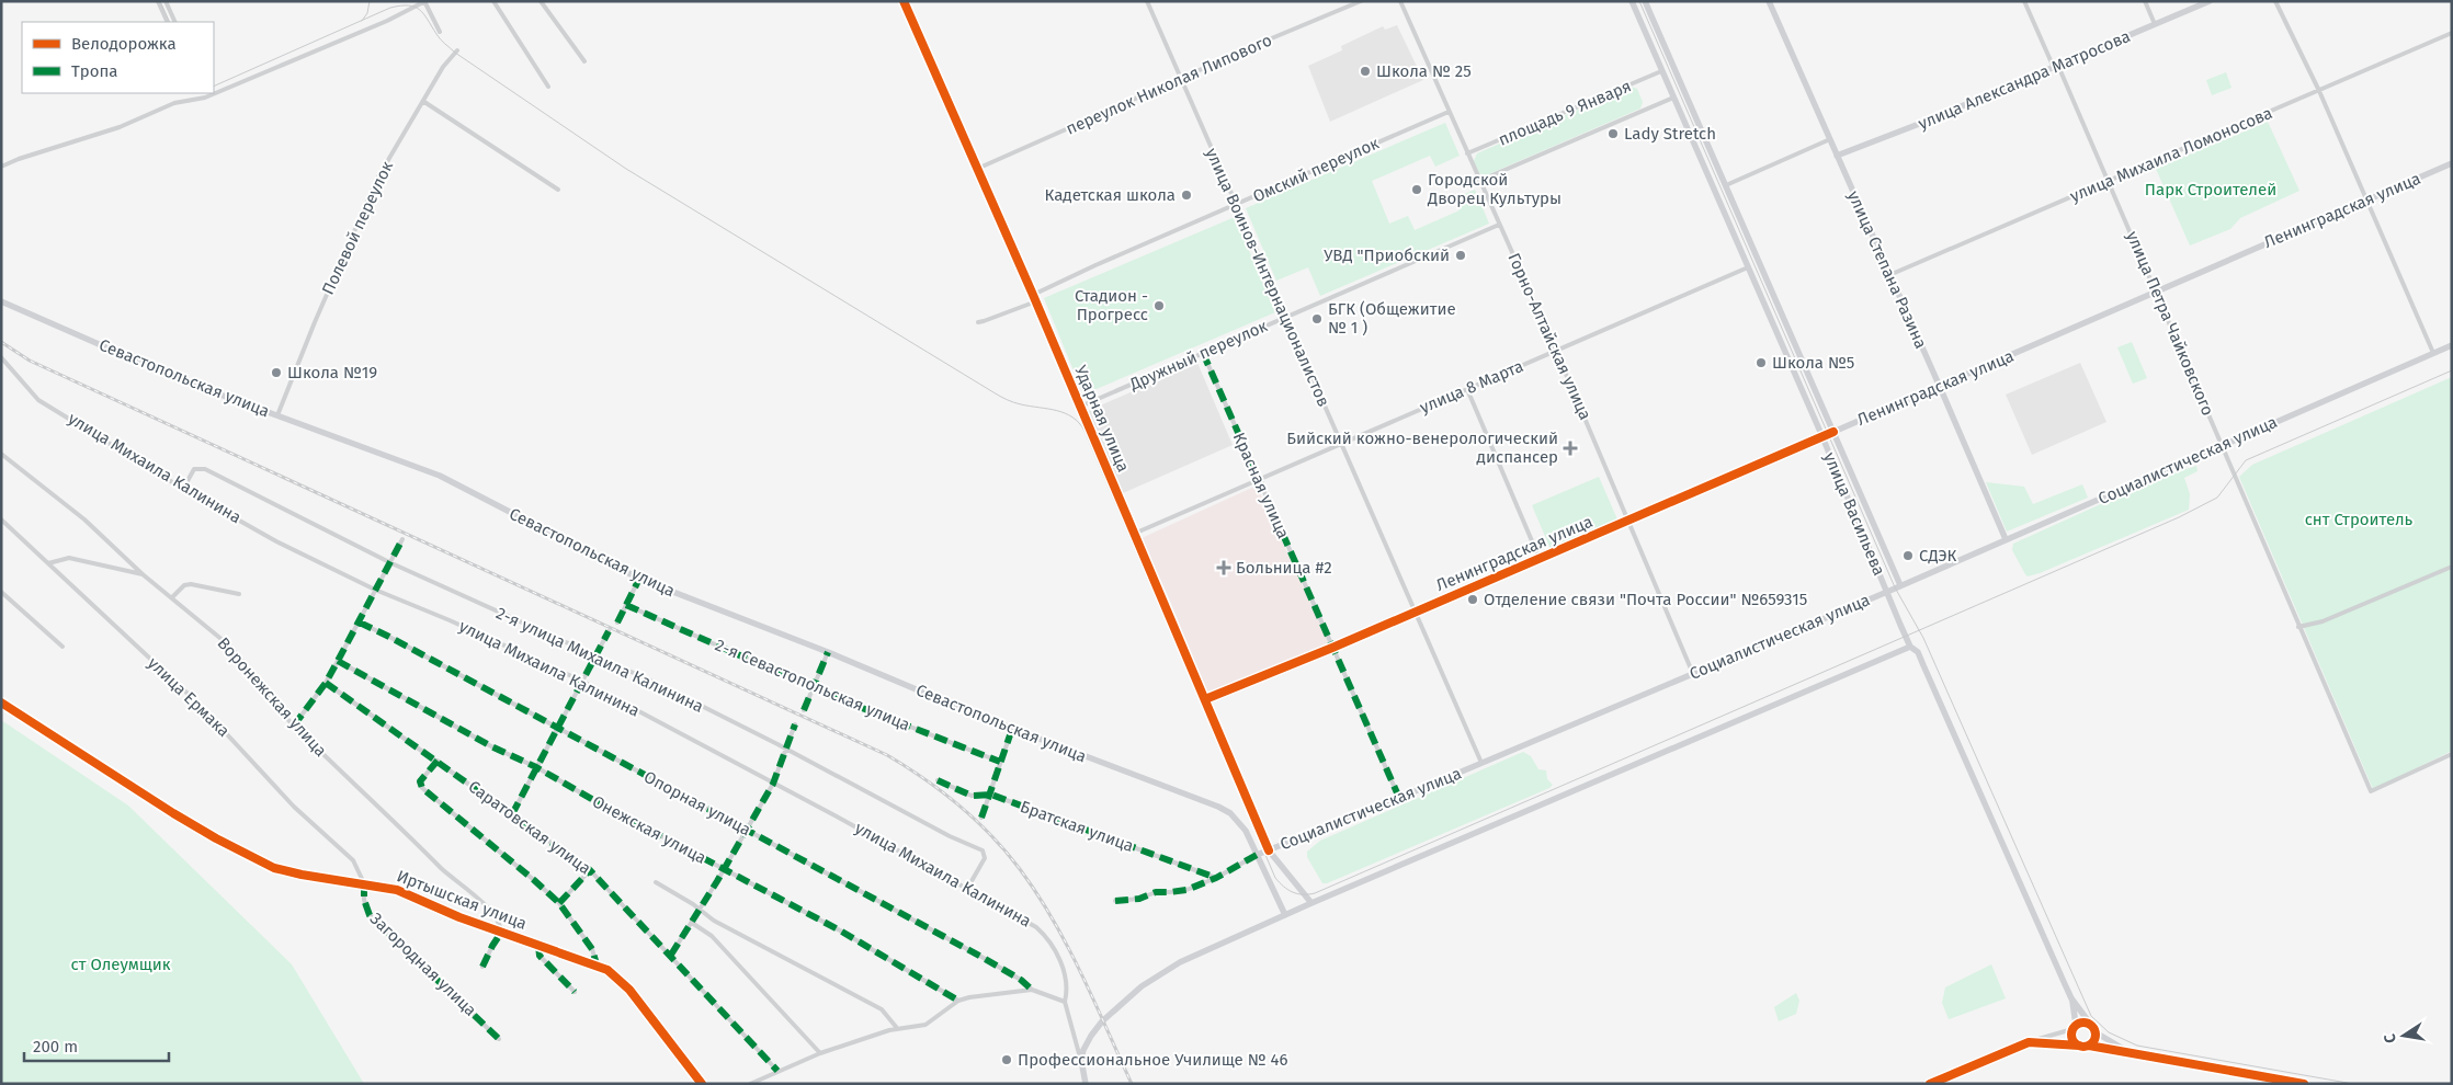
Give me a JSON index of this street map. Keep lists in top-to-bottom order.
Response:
{
  "streets": {
    "street": [
      "улица Александра Матросова",
      "переулок Николая Липового",
      "площадь 9 Января",
      "улица Михаила Ломоносова",
      "Омский переулок",
      "Ленинградская улица",
      "Полевой переулок",
      "улица Степана Разина",
      "улица Воинов-Интернационалистов",
      "улица Петра Чайковского",
      "Горно-Алтайская улица",
      "Дружный переулок",
      "Севастопольская улица",
      "улица 8 Марта",
      "Ударная улица",
      "Социалистическая улица",
      "улица Михаила Калинина",
      "Красная улица",
      "улица Васильева",
      "2-я улица Михаила Калинина",
      "2-я Севастопольская улица",
      "улица Ермака",
      "Воронежская улица",
      "Опорная улица",
      "Братская улица",
      "Саратовская улица",
      "Онежская улица",
      "Иртышская улица",
      "Загородная улица"
    ]
  },
  "crossings": [
    ["улица Александра Матросова", "улица Степана Разина"],
    ["улица Александра Матросова", "улица Петра Чайковского"],
    ["переулок Николая Липового", "улица Воинов-Интернационалистов"],
    ["переулок Николая Липового", "Ударная улица"],
    ["площадь 9 Января", "Горно-Алтайская улица"],
    ["площадь 9 Января", "улица Васильева"],
    ["улица Михаила Ломоносова", "улица Степана Разина"],
    ["улица Михаила Ломоносова", "улица Петра Чайковского"],
    ["Омский переулок", "улица Воинов-Интернационалистов"],
    ["Омский переулок", "Горно-Алтайская улица"],
    ["Омский переулок", "Ударная улица"],
    ["Ленинградская улица", "улица Степана Разина"],
    ["Ленинградская улица", "улица Воинов-Интернационалистов"],
    ["Ленинградская улица", "улица Петра Чайковского"],
    ["Ленинградская улица", "Горно-Алтайская улица"],
    ["Ленинградская улица", "Ударная улица"],
    ["Ленинградская улица", "Красная улица"],
    ["Ленинградская улица", "улица Васильева"],
    ["Полевой переулок", "Севастопольская улица"],
    ["улица Степана Разина", "Социалистическая улица"],
    ["улица Воинов-Интернационалистов", "Дружный переулок"],
    ["улица Воинов-Интернационалистов", "улица 8 Марта"],
    ["улица Воинов-Интернационалистов", "Социалистическая улица"],
    ["улица Петра Чайковского", "Социалистическая улица"],
    ["Горно-Алтайская улица", "Дружный переулок"],
    ["Горно-Алтайская улица", "улица 8 Марта"],
    ["Горно-Алтайская улица", "Социалистическая улица"],
    ["Дружный переулок", "Ударная улица"],
    ["Дружный переулок", "Красная улица"],
    ["Севастопольская улица", "Социалистическая улица"],
    ["улица 8 Марта", "Ударная улица"],
    ["улица 8 Марта", "Красная улица"],
    ["улица 8 Марта", "улица Васильева"],
    ["Ударная улица", "Социалистическая улица"],
    ["Социалистическая улица", "Красная улица"],
    ["Социалистическая улица", "улица Васильева"],
    ["улица Михаила Калинина", "2-я улица Михаила Калинина"],
    ["улица Ермака", "Иртышская улица"],
    ["улица Ермака", "Загородная улица"],
    ["Воронежская улица", "Иртышская улица"],
    ["Иртышская улица", "Загородная улица"]
  ],
  "parks": ["Парк Строителей", "снт Строитель", "ст Олеумщик"],
  "places": {
    "other": [
      "Школа № 25",
      "Lady Stretch",
      "Городской Дворец Культуры",
      "Кадетская школа",
      "УВД \"Приобский",
      "Стадион - Прогресс",
      "БГК (Общежитие № 1 )",
      "Школа №5",
      "Школа №19",
      "СДЭК",
      "Отделение связи \"Почта России\" №659315",
      "Профессиональное Училище № 46"
    ],
    "health": ["Бийский кожно-венерологический диспансер", "Больница #2"]
  },
  "legend": ["Велодорожка", "Тропа"],
  "scale_bar": "200 m",
  "north": "left"
}
